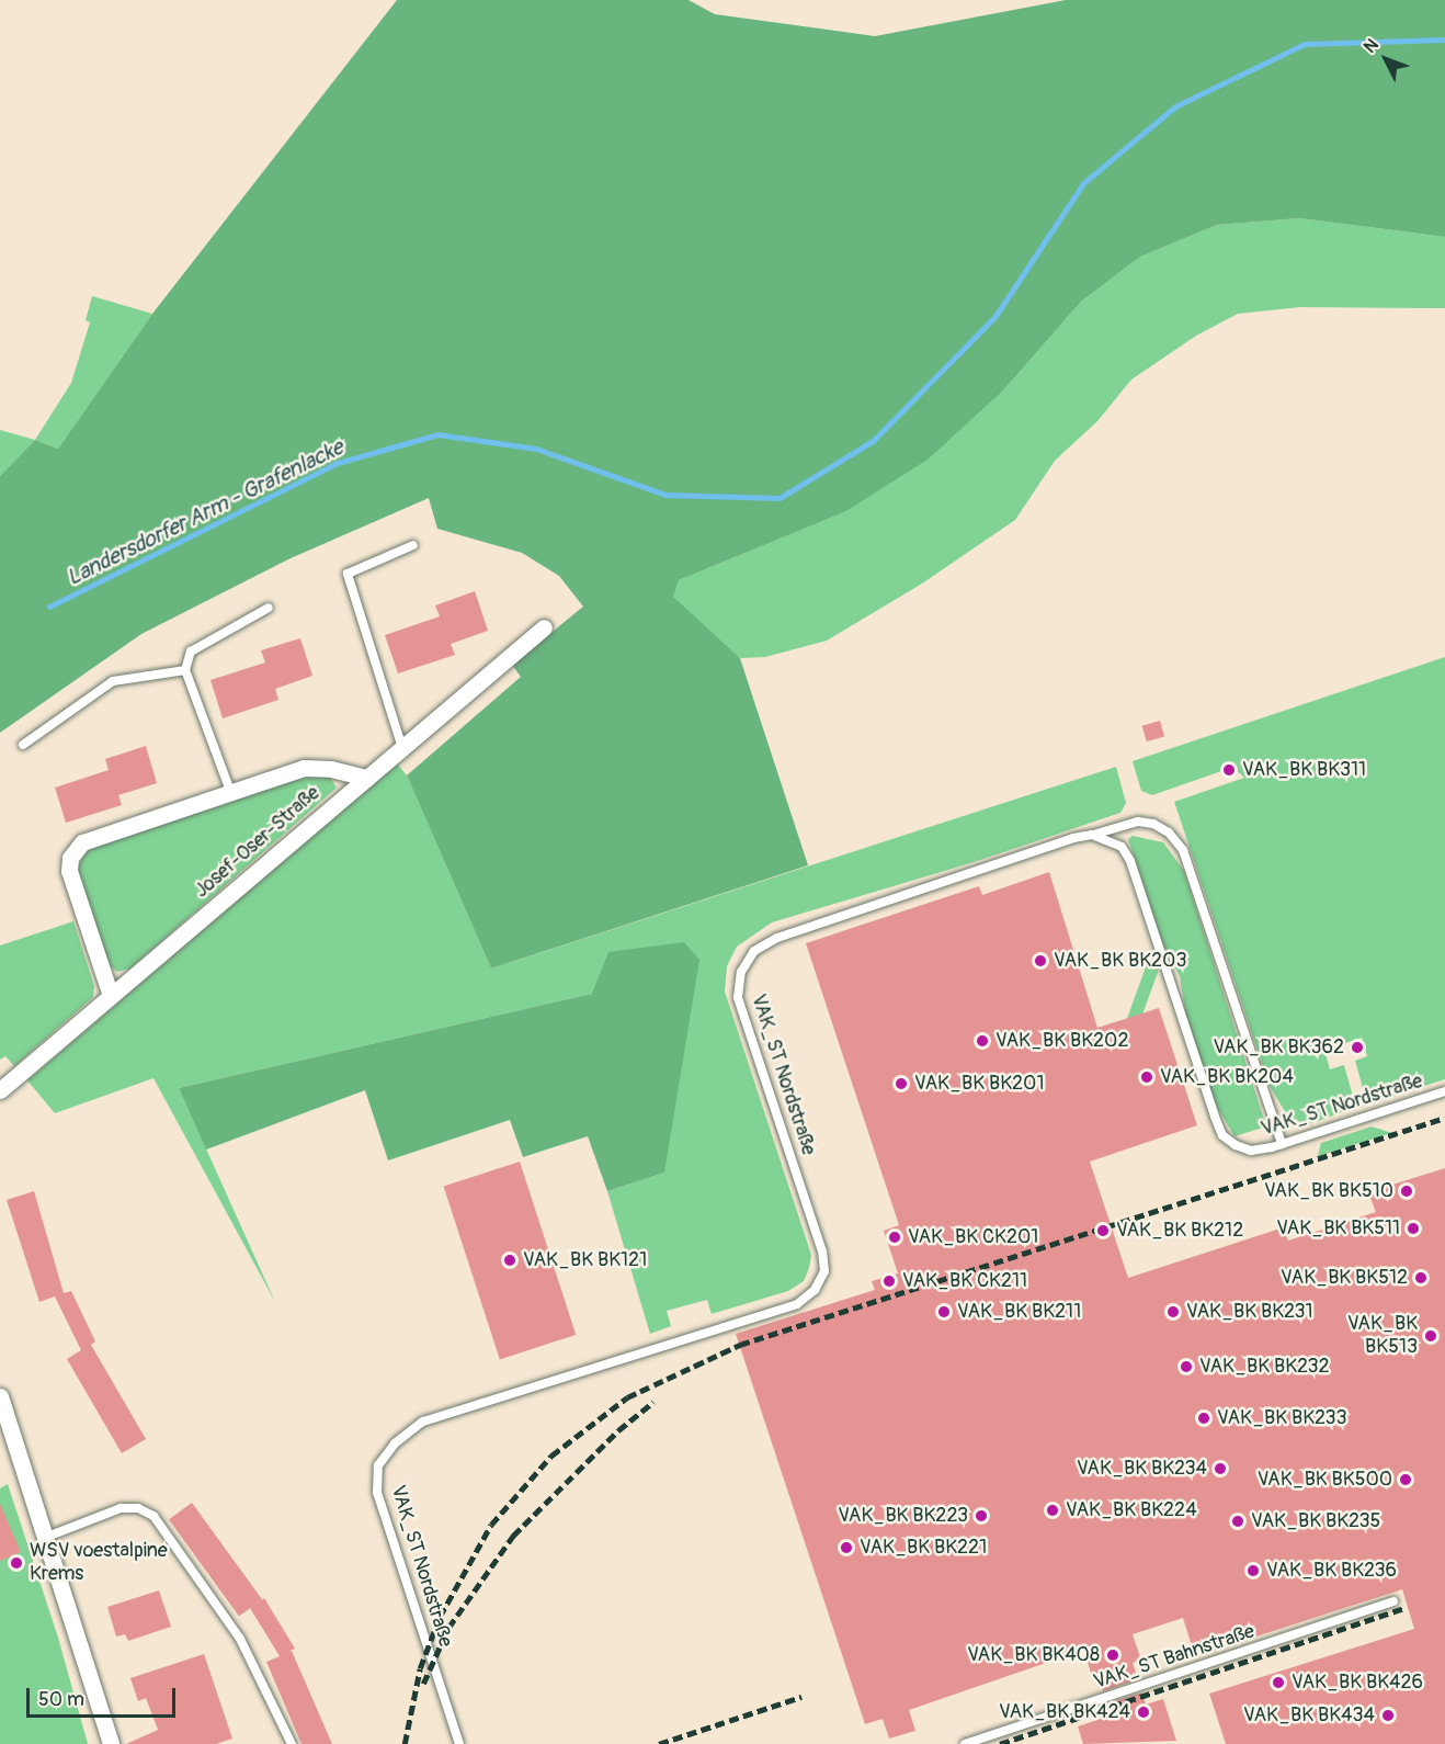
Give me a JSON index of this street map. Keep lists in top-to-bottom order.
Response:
{
  "streets": {
    "street": ["Josef-Oser-Straße"],
    "lane": ["VAK_ST Nordstraße", "VAK_ST Bahnstraße"]
  },
  "water": ["Landersdorfer Arm - Grafenlacke"],
  "places": [
    "VAK_BK BK311",
    "VAK_BK BK203",
    "VAK_BK BK202",
    "VAK_BK BK362",
    "VAK_BK BK204",
    "VAK_BK BK201",
    "VAK_BK BK510",
    "VAK_BK BK511",
    "VAK_BK BK212",
    "VAK_BK CK201",
    "VAK_BK BK121",
    "VAK_BK BK512",
    "VAK_BK CK211",
    "VAK_BK BK211",
    "VAK_BK BK231",
    "VAK_BK BK513",
    "VAK_BK BK232",
    "VAK_BK BK233",
    "VAK_BK BK234",
    "VAK_BK BK500",
    "VAK_BK BK224",
    "VAK_BK BK223",
    "VAK_BK BK235",
    "VAK_BK BK221",
    "WSV voestalpine Krems",
    "VAK_BK BK236",
    "VAK_BK BK408",
    "VAK_BK BK426",
    "VAK_BK BK424",
    "VAK_BK BK434"
  ],
  "scale_bar": "50 m",
  "north": "top left"
}
